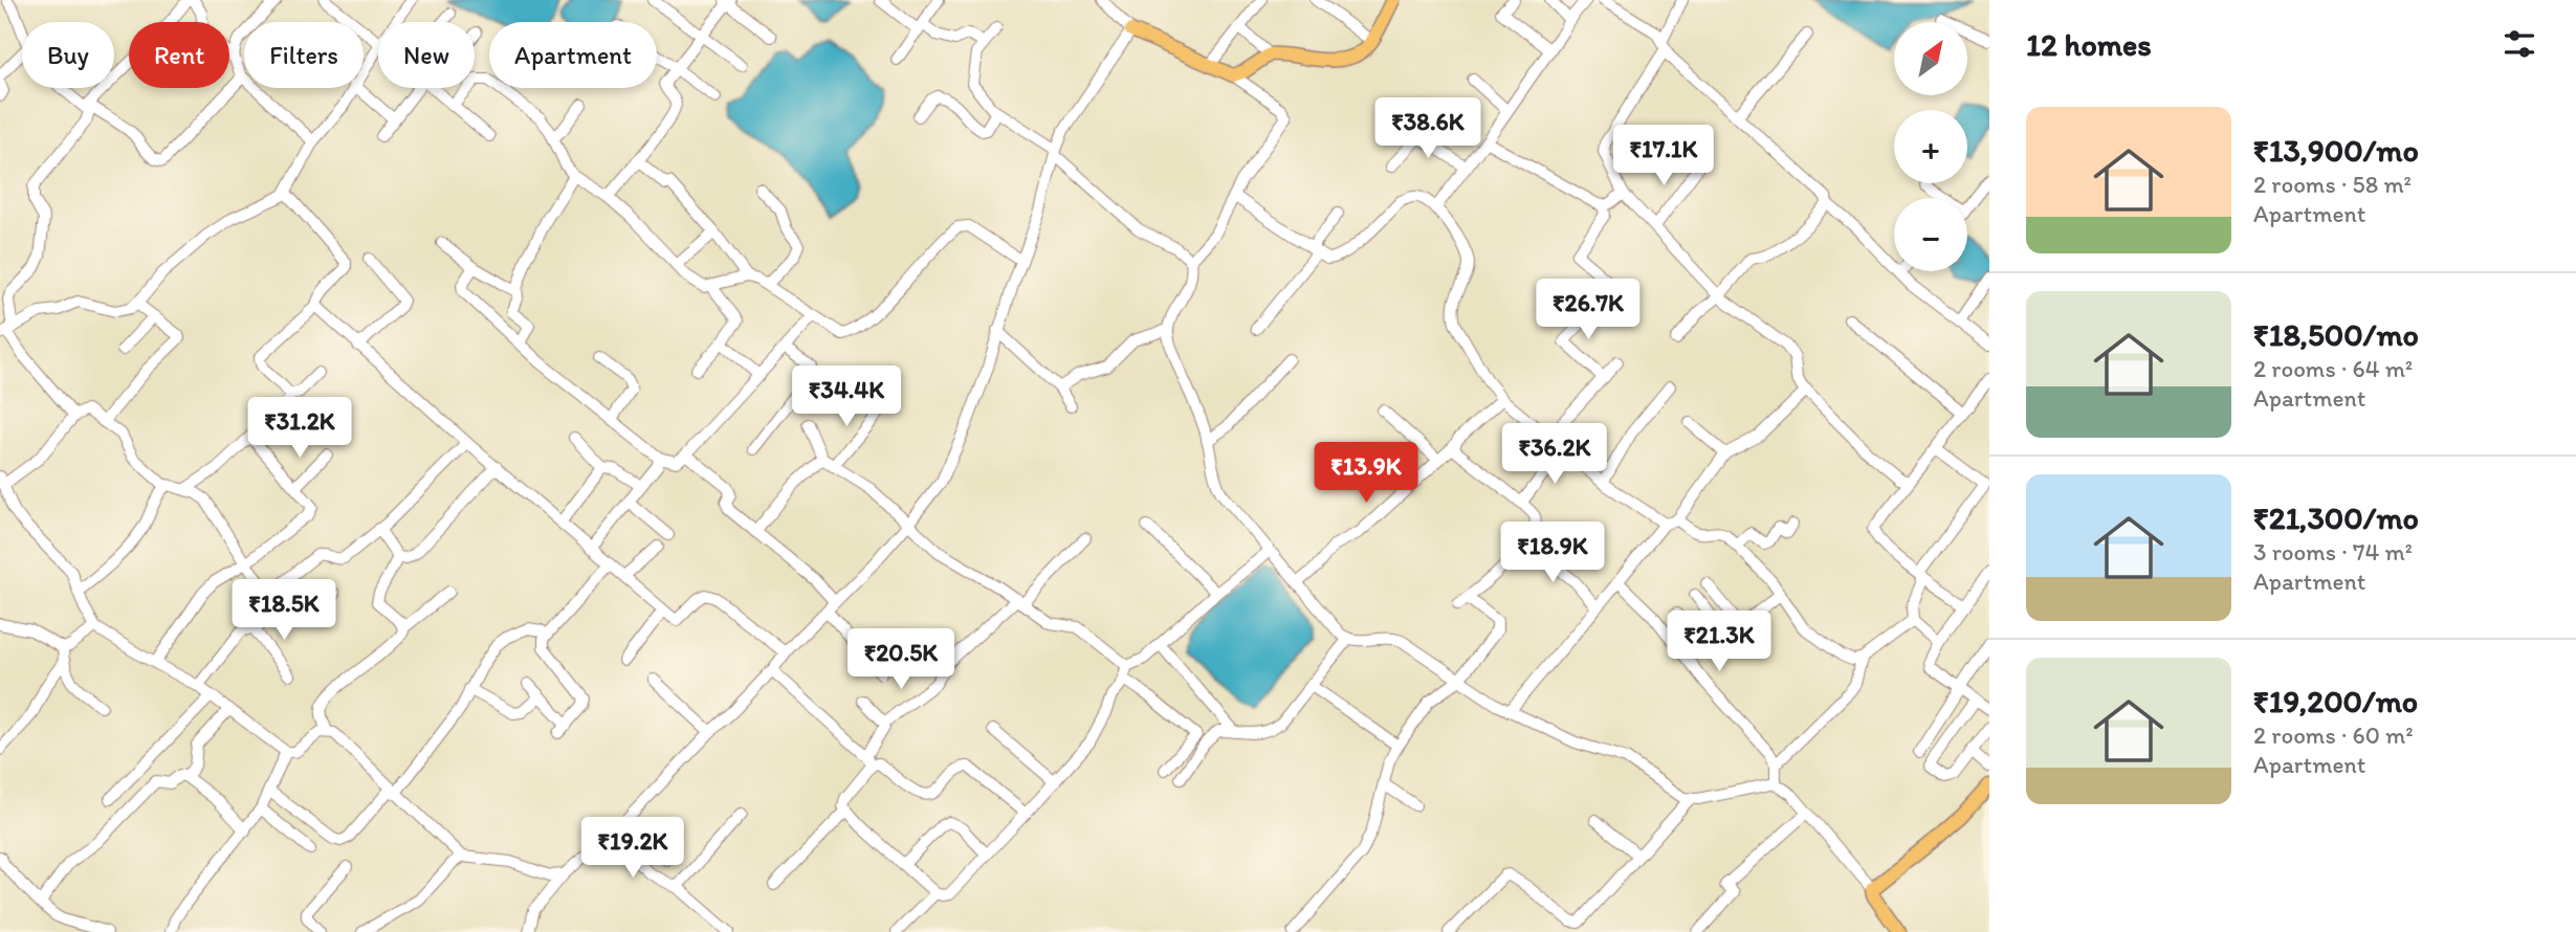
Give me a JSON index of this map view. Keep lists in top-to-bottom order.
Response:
{
  "north": "top right",
  "page": {
    "heading": "12 homes",
    "map_buttons": ["+", "−"],
    "chip": [
      "Buy",
      "Rent",
      "Filters",
      "New",
      "Apartment"
    ],
    "list": [
      {
        "name": "₹13,900/mo",
        "note": "2 rooms · 58 m² · Apartment"
      },
      {
        "name": "₹18,500/mo",
        "note": "2 rooms · 64 m² · Apartment"
      },
      {
        "name": "₹21,300/mo",
        "note": "3 rooms · 74 m² · Apartment"
      },
      {
        "name": "₹19,200/mo",
        "note": "2 rooms · 60 m² · Apartment"
      }
    ],
    "price": [
      "₹38.6K",
      "₹17.1K",
      "₹26.7K",
      "₹34.4K",
      "₹31.2K",
      "₹36.2K",
      "₹13.9K",
      "₹18.9K",
      "₹18.5K",
      "₹21.3K",
      "₹20.5K",
      "₹19.2K"
    ]
  }
}
